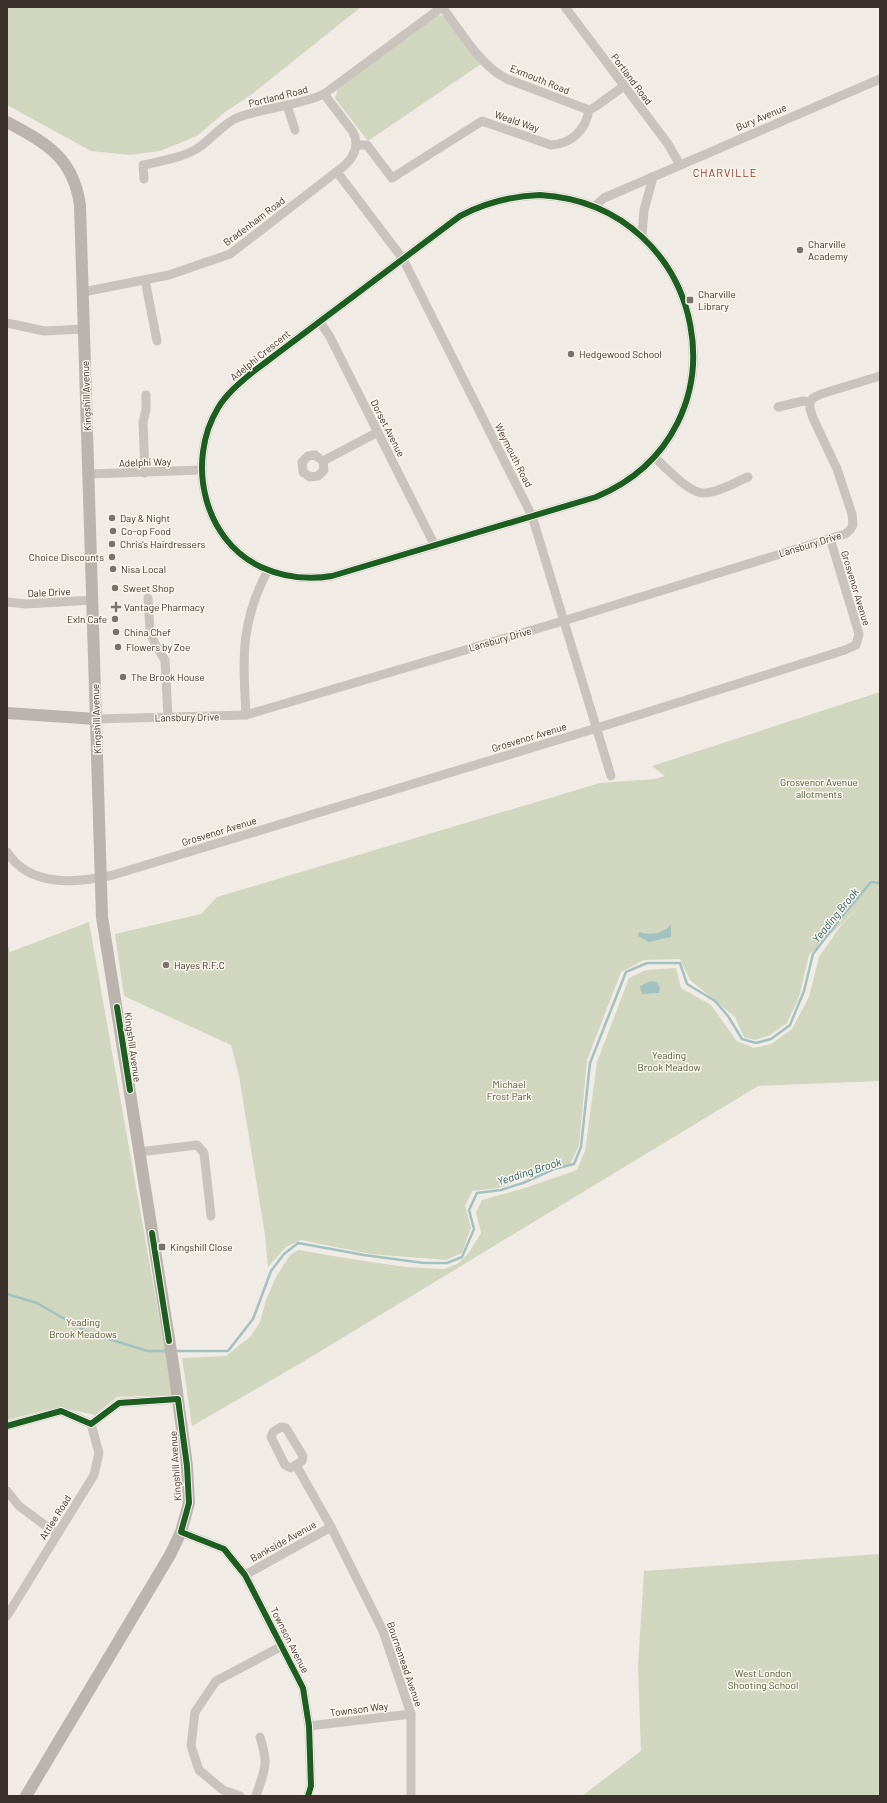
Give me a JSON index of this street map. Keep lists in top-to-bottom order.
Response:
{
  "streets": {
    "street": [
      "Exmouth Road",
      "Portland Road",
      "Bury Avenue",
      "Weald Way",
      "Bradenham Road",
      "Adelphi Crescent",
      "Kingshill Avenue",
      "Dorset Avenue",
      "Weymouth Road",
      "Adelphi Way",
      "Lansbury Drive",
      "Grosvenor Avenue",
      "Dale Drive",
      "Attlee Road",
      "Bankside Avenue",
      "Townson Avenue",
      "Bournemead Avenue",
      "Townson Way"
    ]
  },
  "crossings": [
    ["Exmouth Road", "Portland Road"],
    ["Exmouth Road", "Weald Way"],
    ["Portland Road", "Bury Avenue"],
    ["Bury Avenue", "Adelphi Crescent"],
    ["Weald Way", "Bradenham Road"],
    ["Bradenham Road", "Kingshill Avenue"],
    ["Bradenham Road", "Weymouth Road"],
    ["Adelphi Crescent", "Dorset Avenue"],
    ["Adelphi Crescent", "Weymouth Road"],
    ["Adelphi Crescent", "Adelphi Way"],
    ["Kingshill Avenue", "Adelphi Way"],
    ["Kingshill Avenue", "Lansbury Drive"],
    ["Kingshill Avenue", "Grosvenor Avenue"],
    ["Kingshill Avenue", "Dale Drive"],
    ["Kingshill Avenue", "Townson Avenue"],
    ["Weymouth Road", "Lansbury Drive"],
    ["Weymouth Road", "Grosvenor Avenue"],
    ["Lansbury Drive", "Grosvenor Avenue"],
    ["Bankside Avenue", "Townson Avenue"],
    ["Bankside Avenue", "Bournemead Avenue"],
    ["Townson Avenue", "Townson Way"],
    ["Bournemead Avenue", "Townson Way"]
  ],
  "districts": ["CHARVILLE"],
  "water": ["Yeading Brook"],
  "parks": [
    "Grosvenor Avenue allotments",
    "Yeading Brook Meadow",
    "Michael Frost Park",
    "Yeading Brook Meadows",
    "West London Shooting School"
  ],
  "places": {
    "other": [
      "Charville Academy",
      "Hedgewood School",
      "Day & Night",
      "Co-op Food",
      "Chris's Hairdressers",
      "Choice Discounts",
      "Nisa Local",
      "Sweet Shop",
      "Exln Cafe",
      "China Chef",
      "Flowers by Zoe",
      "The Brook House",
      "Hayes R.F.C"
    ],
    "transit": ["Charville Library", "Kingshill Close"],
    "health": ["Vantage Pharmacy"]
  }
}
